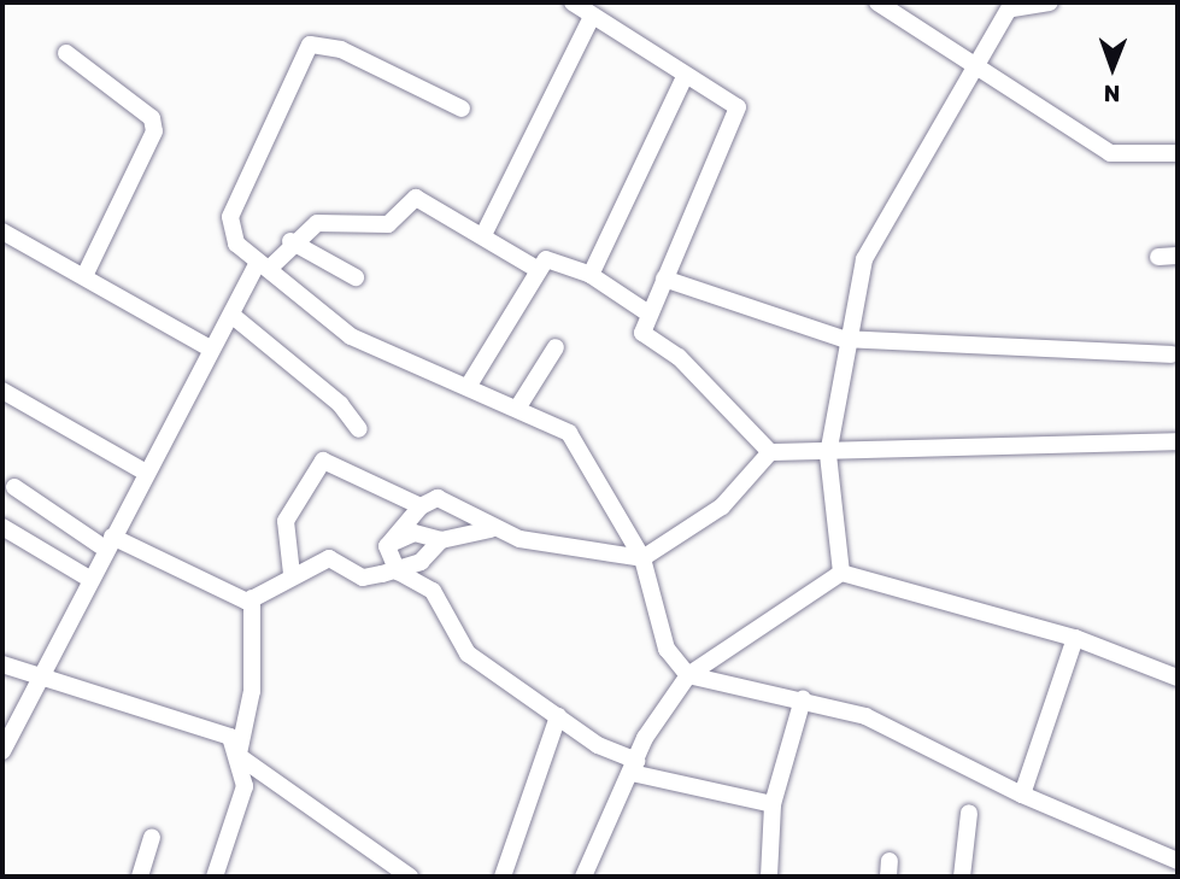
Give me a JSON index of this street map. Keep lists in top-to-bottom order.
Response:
{
  "north": "bottom"
}
